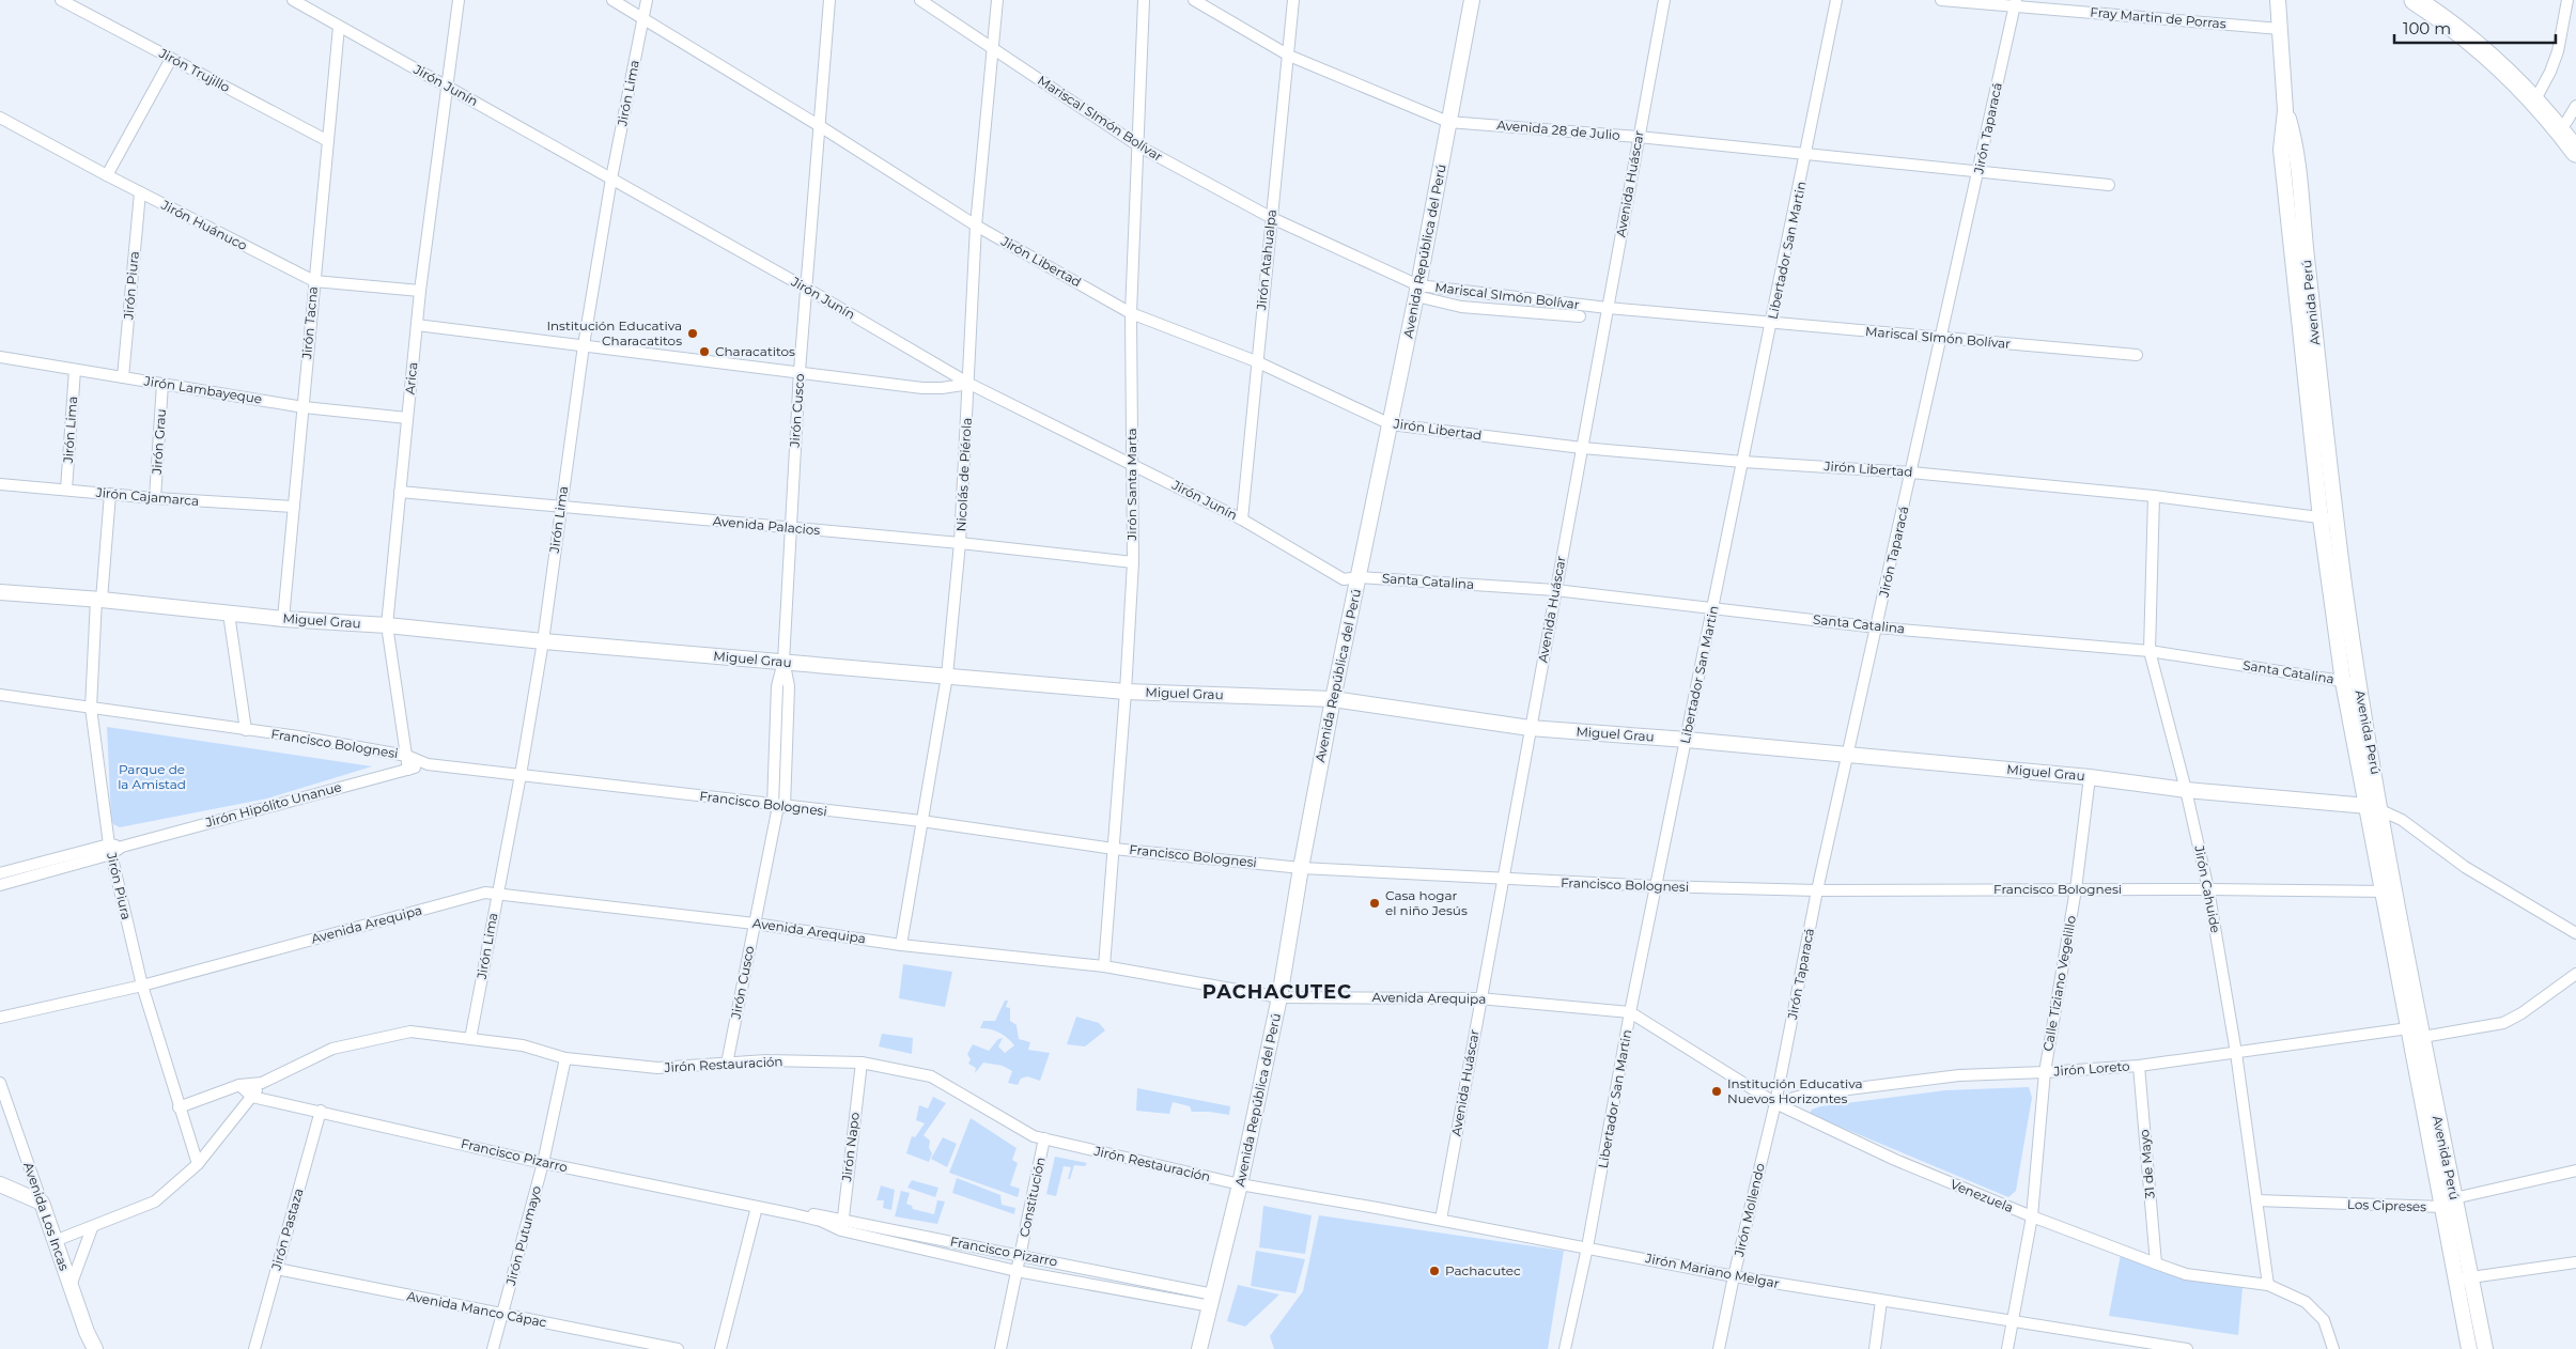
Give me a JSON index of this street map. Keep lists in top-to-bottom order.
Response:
{
  "streets": {
    "street": [
      "Fray Martin de Porras",
      "Jirón Trujillo",
      "Jirón Junín",
      "Jirón Lima",
      "Mariscal SImón Bolívar",
      "Jirón Taparacá",
      "Avenida 28 de Julio",
      "Avenida Huáscar",
      "Jirón Huánuco",
      "Libertador San Martin",
      "Avenida República del Perú",
      "Jirón Atahualpa",
      "Jirón Libertad",
      "Jirón Piura",
      "Avenida Perú",
      "Jirón Tacna",
      "Arica",
      "Jirón Lambayeque",
      "Jirón Cusco",
      "Jirón Grau",
      "Nicolás de Piérola",
      "Jirón Santa Marta",
      "Jirón Cajamarca",
      "Avenida Palacios",
      "Santa Catalina",
      "Miguel Grau",
      "Francisco Bolognesi",
      "Jirón Hipólito Unanue",
      "Jirón Cahuide",
      "Avenida Arequipa",
      "Calle Tiziano Vegelillo",
      "Jirón Restauración",
      "Jirón Loreto",
      "Jirón Napo",
      "Francisco Pizarro",
      "31 de Mayo",
      "Venezuela",
      "Constitución",
      "Los Cipreses",
      "Jirón Mollendo",
      "Avenida Los Incas",
      "Jirón Pastaza",
      "Jirón Putumayo",
      "Jirón Mariano Melgar",
      "Avenida Manco Cápac"
    ]
  },
  "crossings": [
    ["Fray Martin de Porras", "Jirón Taparacá"],
    ["Fray Martin de Porras", "Avenida Perú"],
    ["Jirón Trujillo", "Jirón Tacna"],
    ["Jirón Junín", "Jirón Lima"],
    ["Jirón Junín", "Avenida República del Perú"],
    ["Jirón Junín", "Jirón Atahualpa"],
    ["Jirón Junín", "Jirón Tacna"],
    ["Jirón Junín", "Arica"],
    ["Jirón Junín", "Jirón Cusco"],
    ["Jirón Junín", "Nicolás de Piérola"],
    ["Jirón Junín", "Jirón Santa Marta"],
    ["Jirón Junín", "Santa Catalina"],
    ["Jirón Lima", "Jirón Libertad"],
    ["Jirón Lima", "Jirón Lambayeque"],
    ["Jirón Lima", "Jirón Cajamarca"],
    ["Jirón Lima", "Avenida Palacios"],
    ["Jirón Lima", "Miguel Grau"],
    ["Jirón Lima", "Francisco Bolognesi"],
    ["Jirón Lima", "Avenida Arequipa"],
    ["Jirón Lima", "Jirón Restauración"],
    ["Mariscal SImón Bolívar", "Jirón Taparacá"],
    ["Mariscal SImón Bolívar", "Avenida Huáscar"],
    ["Mariscal SImón Bolívar", "Libertador San Martin"],
    ["Mariscal SImón Bolívar", "Avenida República del Perú"],
    ["Mariscal SImón Bolívar", "Jirón Atahualpa"],
    ["Mariscal SImón Bolívar", "Nicolás de Piérola"],
    ["Mariscal SImón Bolívar", "Jirón Santa Marta"],
    ["Jirón Taparacá", "Avenida 28 de Julio"],
    ["Jirón Taparacá", "Jirón Libertad"],
    ["Jirón Taparacá", "Santa Catalina"],
    ["Jirón Taparacá", "Miguel Grau"],
    ["Jirón Taparacá", "Francisco Bolognesi"],
    ["Jirón Taparacá", "Jirón Loreto"],
    ["Jirón Taparacá", "Venezuela"],
    ["Jirón Taparacá", "Jirón Mollendo"],
    ["Avenida 28 de Julio", "Avenida Huáscar"],
    ["Avenida 28 de Julio", "Libertador San Martin"],
    ["Avenida 28 de Julio", "Avenida República del Perú"],
    ["Avenida 28 de Julio", "Jirón Atahualpa"],
    ["Avenida Huáscar", "Jirón Libertad"],
    ["Avenida Huáscar", "Santa Catalina"],
    ["Avenida Huáscar", "Miguel Grau"],
    ["Avenida Huáscar", "Francisco Bolognesi"],
    ["Avenida Huáscar", "Avenida Arequipa"],
    ["Avenida Huáscar", "Jirón Mariano Melgar"],
    ["Jirón Huánuco", "Jirón Piura"],
    ["Jirón Huánuco", "Jirón Tacna"],
    ["Jirón Huánuco", "Arica"],
    ["Libertador San Martin", "Jirón Libertad"],
    ["Libertador San Martin", "Santa Catalina"],
    ["Libertador San Martin", "Miguel Grau"],
    ["Libertador San Martin", "Francisco Bolognesi"],
    ["Libertador San Martin", "Avenida Arequipa"],
    ["Libertador San Martin", "Venezuela"],
    ["Libertador San Martin", "Jirón Mariano Melgar"],
    ["Avenida República del Perú", "Jirón Libertad"],
    ["Avenida República del Perú", "Santa Catalina"],
    ["Avenida República del Perú", "Miguel Grau"],
    ["Avenida República del Perú", "Francisco Bolognesi"],
    ["Avenida República del Perú", "Avenida Arequipa"],
    ["Avenida República del Perú", "Jirón Restauración"],
    ["Avenida República del Perú", "Francisco Pizarro"],
    ["Avenida República del Perú", "Jirón Mariano Melgar"],
    ["Jirón Atahualpa", "Jirón Libertad"],
    ["Jirón Libertad", "Avenida Perú"],
    ["Jirón Libertad", "Jirón Cusco"],
    ["Jirón Libertad", "Nicolás de Piérola"],
    ["Jirón Libertad", "Jirón Santa Marta"],
    ["Jirón Libertad", "Jirón Cahuide"],
    ["Jirón Piura", "Jirón Lambayeque"],
    ["Jirón Piura", "Jirón Cajamarca"],
    ["Jirón Piura", "Miguel Grau"],
    ["Jirón Piura", "Francisco Bolognesi"],
    ["Jirón Piura", "Jirón Hipólito Unanue"],
    ["Jirón Piura", "Avenida Arequipa"],
    ["Jirón Piura", "Jirón Restauración"],
    ["Avenida Perú", "Santa Catalina"],
    ["Avenida Perú", "Miguel Grau"],
    ["Avenida Perú", "Francisco Bolognesi"],
    ["Avenida Perú", "Jirón Loreto"],
    ["Avenida Perú", "Los Cipreses"],
    ["Jirón Tacna", "Jirón Lambayeque"],
    ["Jirón Tacna", "Jirón Cajamarca"],
    ["Jirón Tacna", "Miguel Grau"],
    ["Arica", "Jirón Lambayeque"],
    ["Arica", "Avenida Palacios"],
    ["Arica", "Miguel Grau"],
    ["Arica", "Francisco Bolognesi"],
    ["Arica", "Jirón Hipólito Unanue"],
    ["Jirón Lambayeque", "Jirón Grau"],
    ["Jirón Cusco", "Avenida Palacios"],
    ["Jirón Cusco", "Miguel Grau"],
    ["Jirón Cusco", "Francisco Bolognesi"],
    ["Jirón Cusco", "Avenida Arequipa"],
    ["Jirón Cusco", "Jirón Restauración"],
    ["Jirón Grau", "Jirón Cajamarca"],
    ["Nicolás de Piérola", "Avenida Palacios"],
    ["Nicolás de Piérola", "Miguel Grau"],
    ["Nicolás de Piérola", "Francisco Bolognesi"],
    ["Nicolás de Piérola", "Avenida Arequipa"],
    ["Jirón Santa Marta", "Avenida Palacios"],
    ["Jirón Santa Marta", "Miguel Grau"],
    ["Jirón Santa Marta", "Francisco Bolognesi"],
    ["Jirón Santa Marta", "Avenida Arequipa"],
    ["Santa Catalina", "Jirón Cahuide"],
    ["Miguel Grau", "Jirón Cahuide"],
    ["Miguel Grau", "Calle Tiziano Vegelillo"],
    ["Francisco Bolognesi", "Jirón Hipólito Unanue"],
    ["Francisco Bolognesi", "Jirón Cahuide"],
    ["Francisco Bolognesi", "Calle Tiziano Vegelillo"],
    ["Jirón Cahuide", "Jirón Loreto"],
    ["Jirón Cahuide", "Venezuela"],
    ["Jirón Cahuide", "Los Cipreses"],
    ["Avenida Arequipa", "Venezuela"],
    ["Calle Tiziano Vegelillo", "Jirón Loreto"],
    ["Calle Tiziano Vegelillo", "Venezuela"],
    ["Calle Tiziano Vegelillo", "Jirón Mariano Melgar"],
    ["Jirón Restauración", "Jirón Napo"],
    ["Jirón Restauración", "Francisco Pizarro"],
    ["Jirón Restauración", "Constitución"],
    ["Jirón Restauración", "Avenida Los Incas"],
    ["Jirón Restauración", "Jirón Putumayo"],
    ["Jirón Restauración", "Jirón Mariano Melgar"],
    ["Jirón Loreto", "31 de Mayo"],
    ["Jirón Loreto", "Venezuela"],
    ["Jirón Loreto", "Jirón Mollendo"],
    ["Jirón Napo", "Francisco Pizarro"],
    ["Francisco Pizarro", "Constitución"],
    ["Francisco Pizarro", "Jirón Pastaza"],
    ["Francisco Pizarro", "Jirón Putumayo"],
    ["31 de Mayo", "Venezuela"],
    ["Venezuela", "Jirón Mollendo"],
    ["Jirón Mollendo", "Jirón Mariano Melgar"],
    ["Jirón Pastaza", "Avenida Manco Cápac"],
    ["Jirón Putumayo", "Avenida Manco Cápac"]
  ],
  "districts": ["PACHACUTEC"],
  "parks": ["Parque de la Amistad"],
  "places": [
    "Institución Educativa Characatitos",
    "Characatitos",
    "Casa hogar el niño Jesús",
    "Institución Educativa Nuevos Horizontes",
    "Pachacutec"
  ],
  "scale_bar": "100 m"
}
